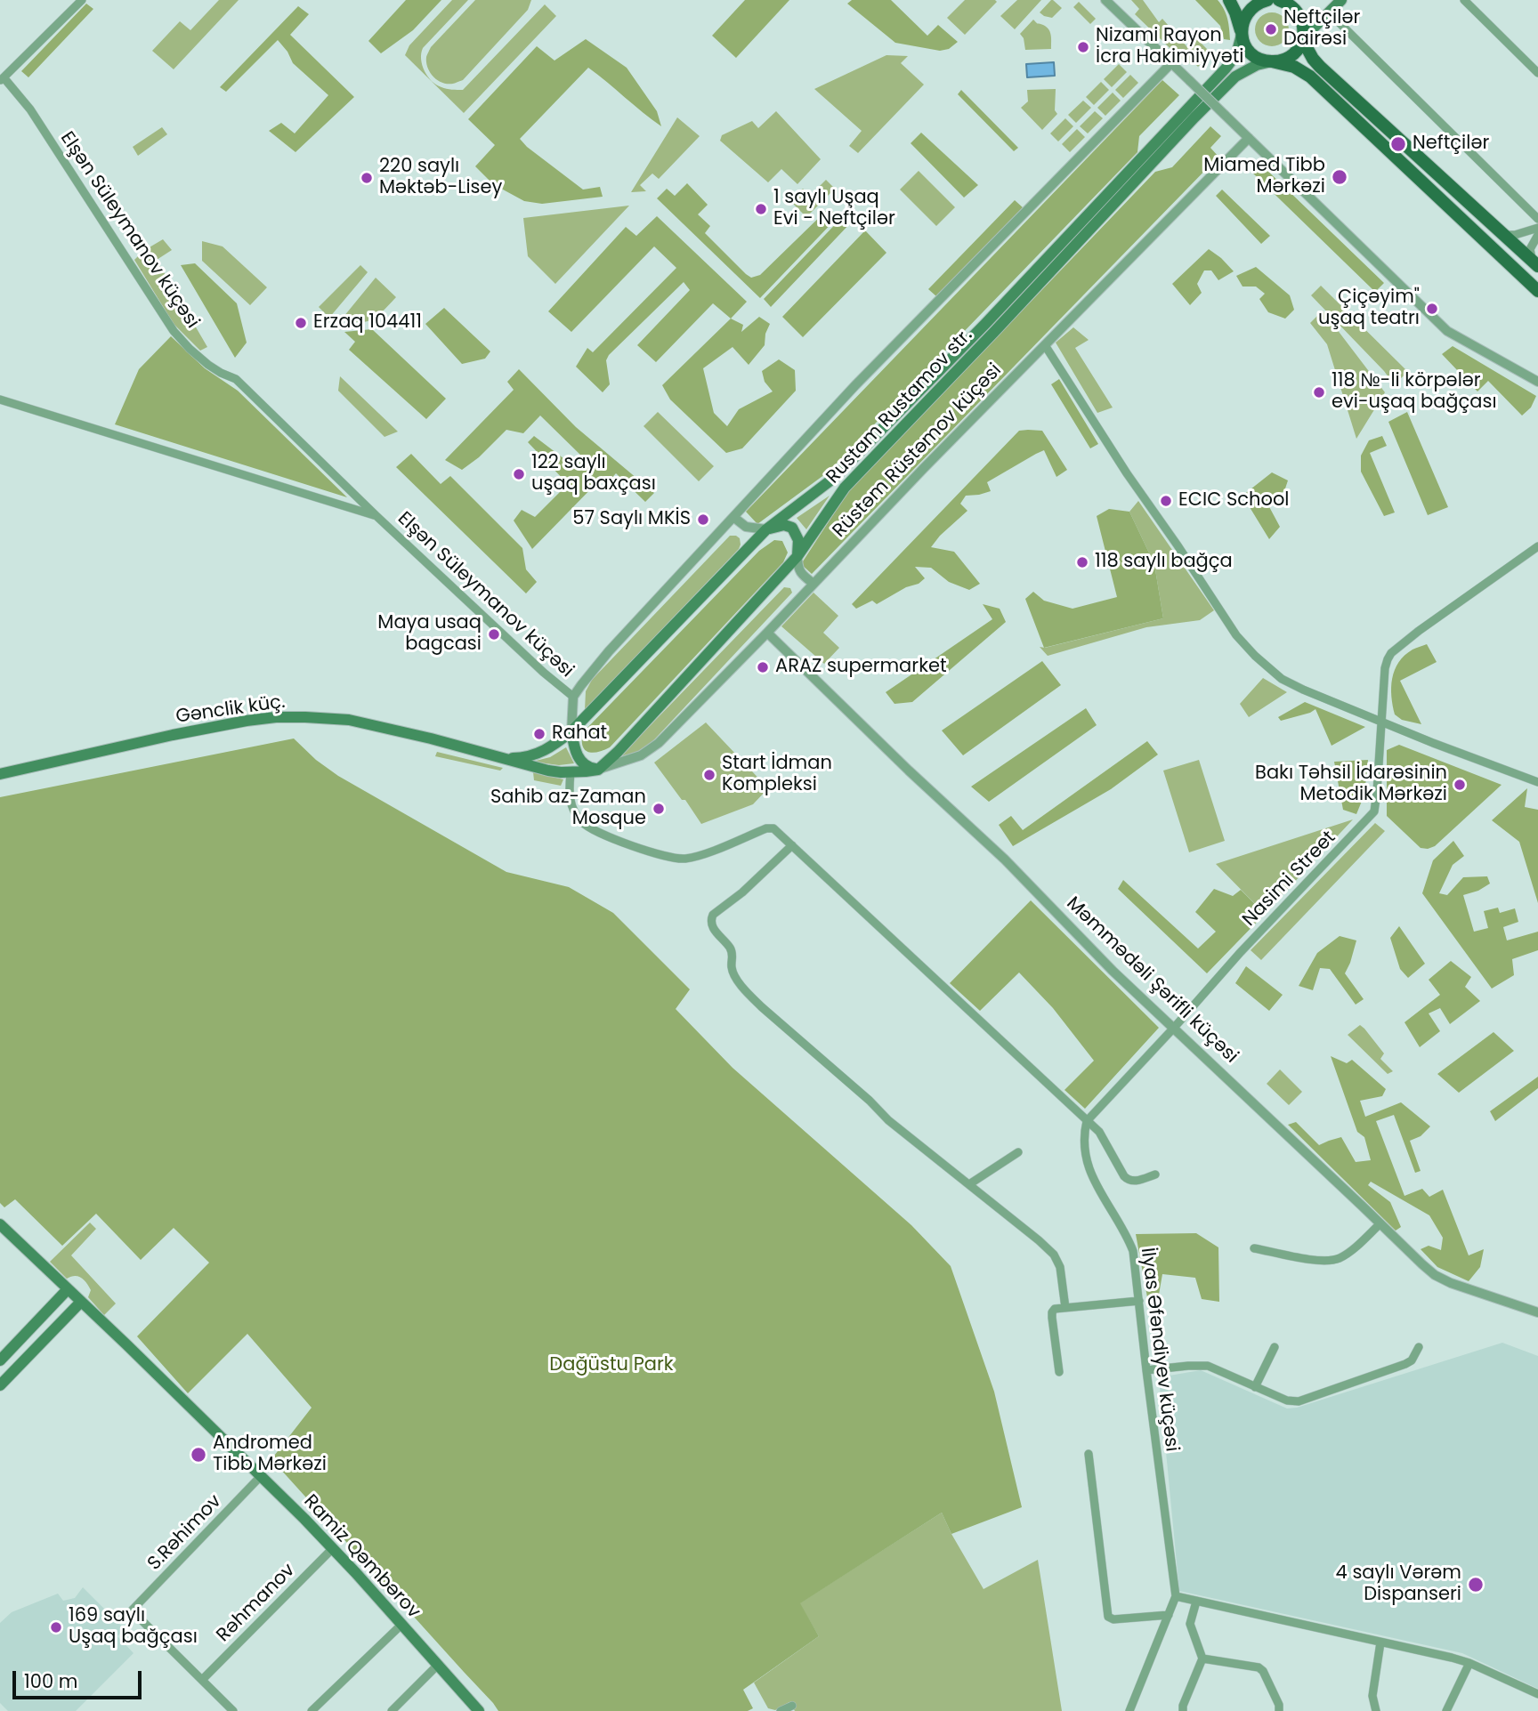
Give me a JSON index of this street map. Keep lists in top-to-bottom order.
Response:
{
  "streets": {
    "main road": ["Rustam Rustamov str.", "Gənclik küç.", "Ramiz Qəmbərov"],
    "street": [
      "Elşən Süleymanov küçəsi",
      "Rüstəm Rüstəmov küçəsi",
      "Nasimi Street",
      "Məmmədəli Şərifli küçəsi",
      "İlyas Əfəndiyev küçəsi",
      "S.Rəhimov",
      "Rəhmanov"
    ]
  },
  "crossings": [
    ["Rustam Rustamov str.", "Rüstəm Rüstəmov küçəsi"],
    ["Rustam Rustamov str.", "Gənclik küç."],
    ["Rüstəm Rüstəmov küçəsi", "Məmmədəli Şərifli küçəsi"],
    ["Nasimi Street", "Məmmədəli Şərifli küçəsi"],
    ["S.Rəhimov", "Ramiz Qəmbərov"],
    ["S.Rəhimov", "Rəhmanov"],
    ["Ramiz Qəmbərov", "Rəhmanov"]
  ],
  "parks": ["Dağüstu Park"],
  "places": [
    "Neftçilər Dairəsi",
    "Nizami Rayon İcra Hakimiyyəti",
    "Neftçilər",
    "Miamed Tibb Mərkəzi",
    "220 saylı Məktəb-Lisey",
    "1 saylı Uşaq Evi - Neftçilər",
    "Çiçəyim\" uşaq teatrı",
    "Erzaq 104411",
    "118 №-li körpələr evi-uşaq bağçası",
    "122 saylı uşaq baxçası",
    "ECIC School",
    "57 Saylı MKİS",
    "118 saylı bağça",
    "Maya usaq bagcasi",
    "ARAZ supermarket",
    "Rahat",
    "Start İdman Kompleksi",
    "Bakı Təhsil İdarəsinin Metodik Mərkəzi",
    "Sahib az-Zaman Mosque",
    "Andromed Tibb Mərkəzi",
    "4 saylı Vərəm Dispanseri",
    "169 saylı Uşaq bağçası"
  ],
  "scale_bar": "100 m"
}
